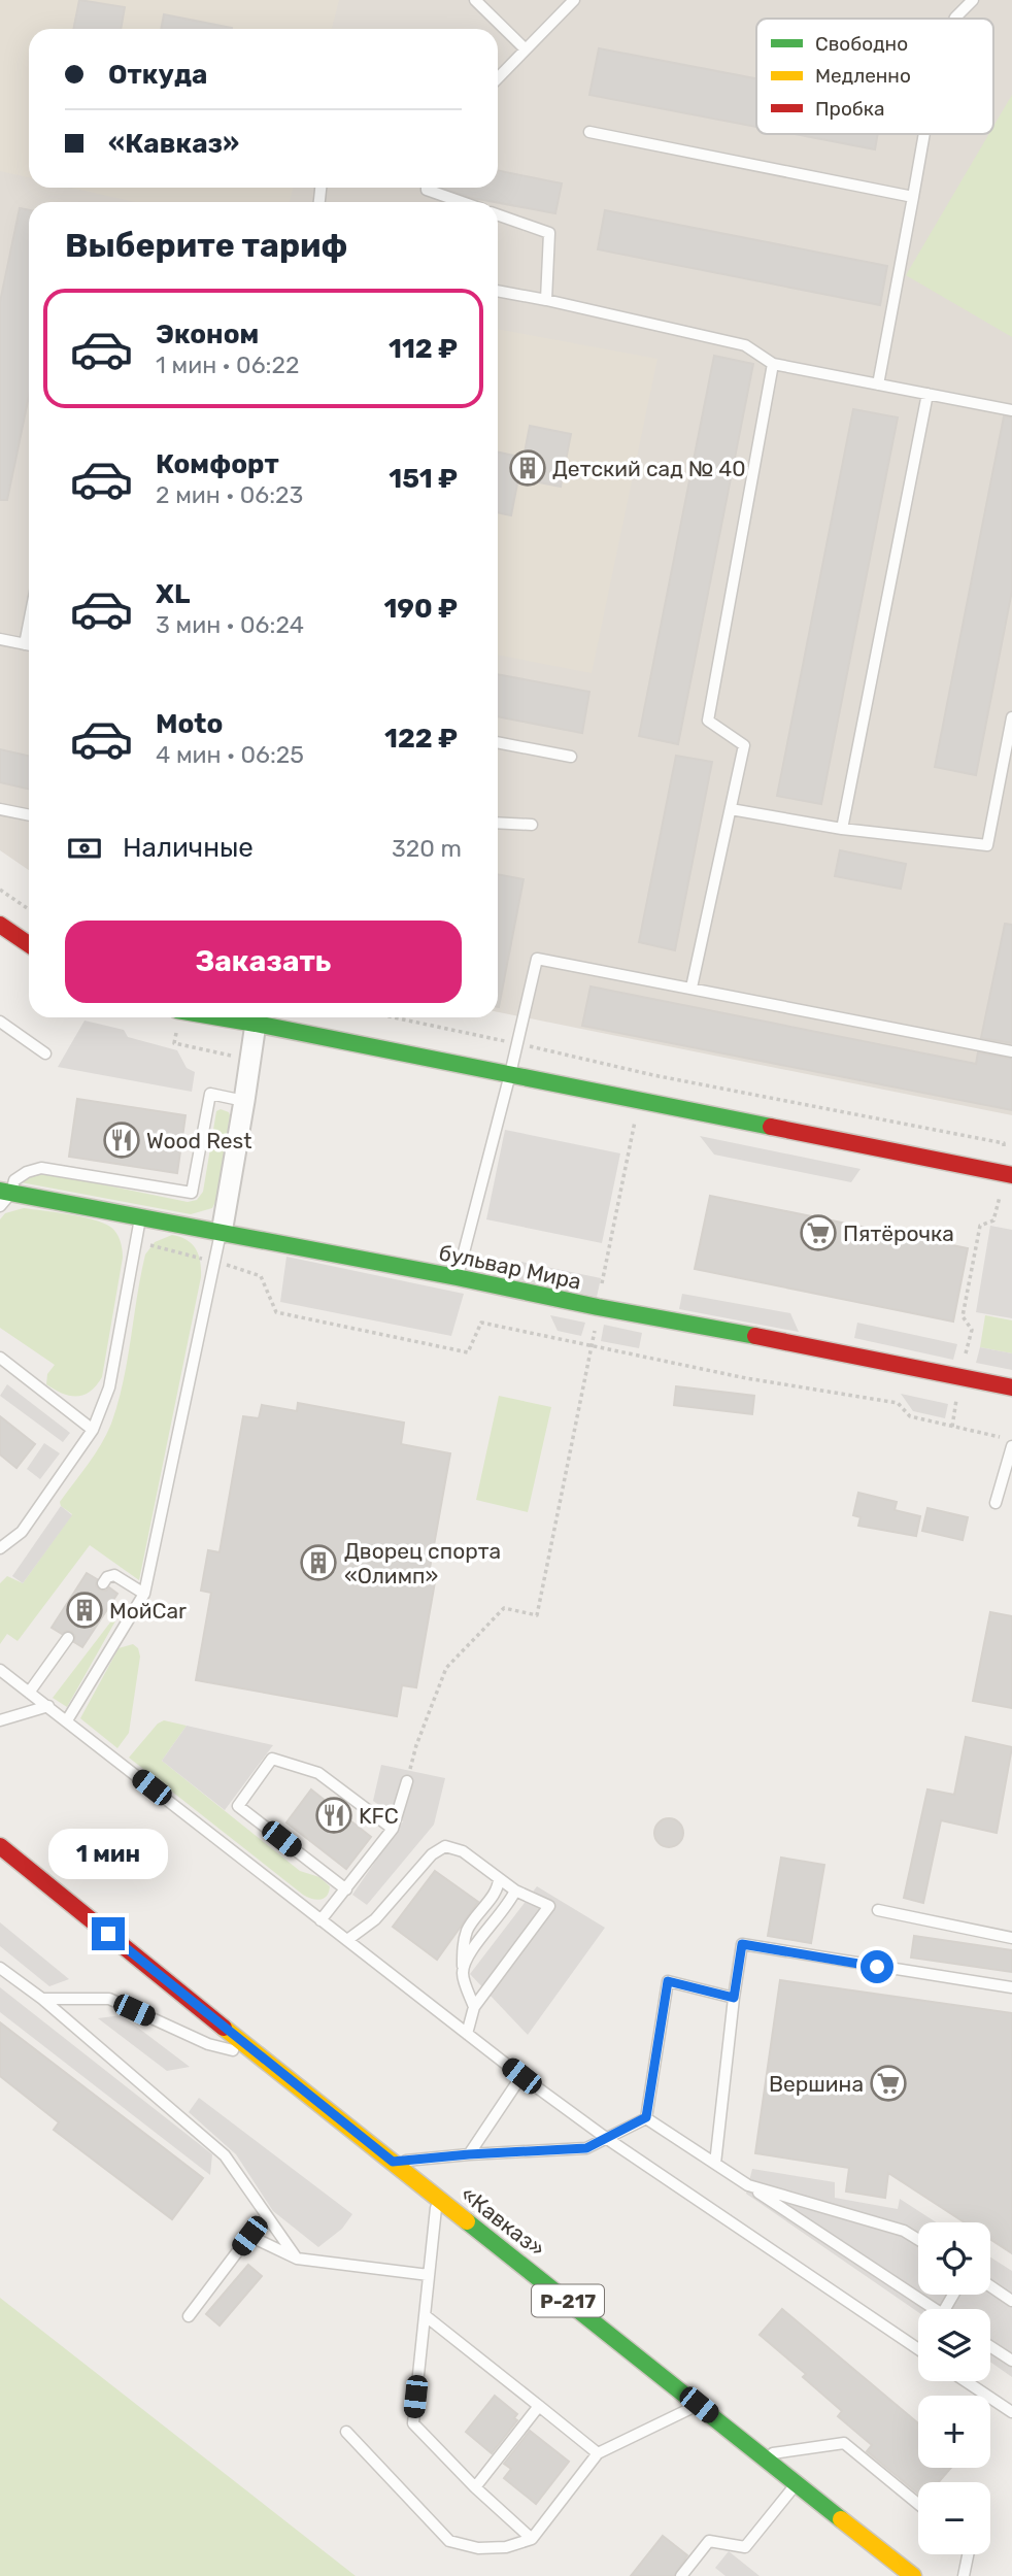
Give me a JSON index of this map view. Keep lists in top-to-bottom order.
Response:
{
  "streets": {
    "main road": ["бульвар Мира", "«Кавказ»", "Р-217"]
  },
  "places": {
    "building": ["Детский сад № 40", "Дворец спорта «Олимп»", "МойCar"],
    "restaurant": ["Wood Rest", "KFC"],
    "supermarket": ["Пятёрочка", "Вершина"]
  },
  "legend": ["Свободно", "Медленно", "Пробка"],
  "page": {
    "banner": ["Откуда", "«Кавказ»"],
    "heading": "Выберите тариф",
    "list": [
      {
        "name": "Эконом",
        "note": "1 мин · 06:22",
        "value": "112 ₽"
      },
      {
        "name": "Комфорт",
        "note": "2 мин · 06:23",
        "value": "151 ₽"
      },
      {
        "name": "XL",
        "note": "3 мин · 06:24",
        "value": "190 ₽"
      },
      {
        "name": "Moto",
        "note": "4 мин · 06:25",
        "value": "122 ₽"
      }
    ],
    "pay": ["Наличные", "320 m"],
    "buttons": "Заказать",
    "bubble": "1 мин",
    "map_buttons": ["+", "−"]
  }
}
